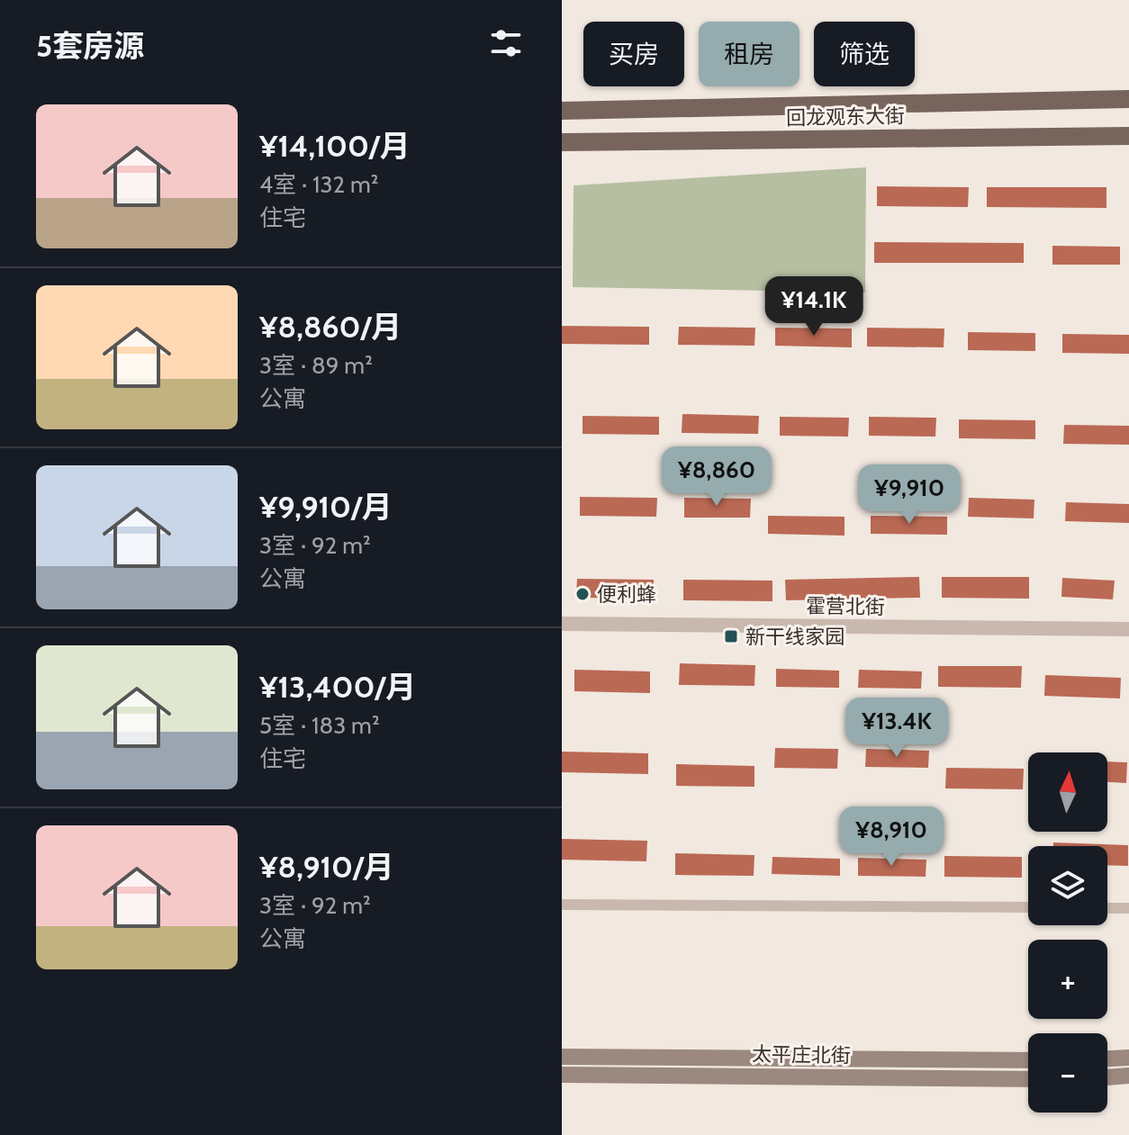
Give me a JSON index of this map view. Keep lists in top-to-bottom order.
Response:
{
  "streets": {
    "main road": ["回龙观东大街", "太平庄北街"],
    "street": ["霍营北街"]
  },
  "places": {
    "other": ["便利蜂"],
    "transit": ["新干线家园"]
  },
  "north": "top",
  "page": {
    "heading": "5套房源",
    "chip": ["买房", "租房", "筛选"],
    "list": [
      {
        "name": "¥14,100/月",
        "note": "4室 · 132 m² · 住宅"
      },
      {
        "name": "¥8,860/月",
        "note": "3室 · 89 m² · 公寓"
      },
      {
        "name": "¥9,910/月",
        "note": "3室 · 92 m² · 公寓"
      },
      {
        "name": "¥13,400/月",
        "note": "5室 · 183 m² · 住宅"
      },
      {
        "name": "¥8,910/月",
        "note": "3室 · 92 m² · 公寓"
      }
    ],
    "price": [
      "¥14.1K",
      "¥8,860",
      "¥9,910",
      "¥13.4K",
      "¥8,910"
    ],
    "map_buttons": ["+", "−"]
  }
}
